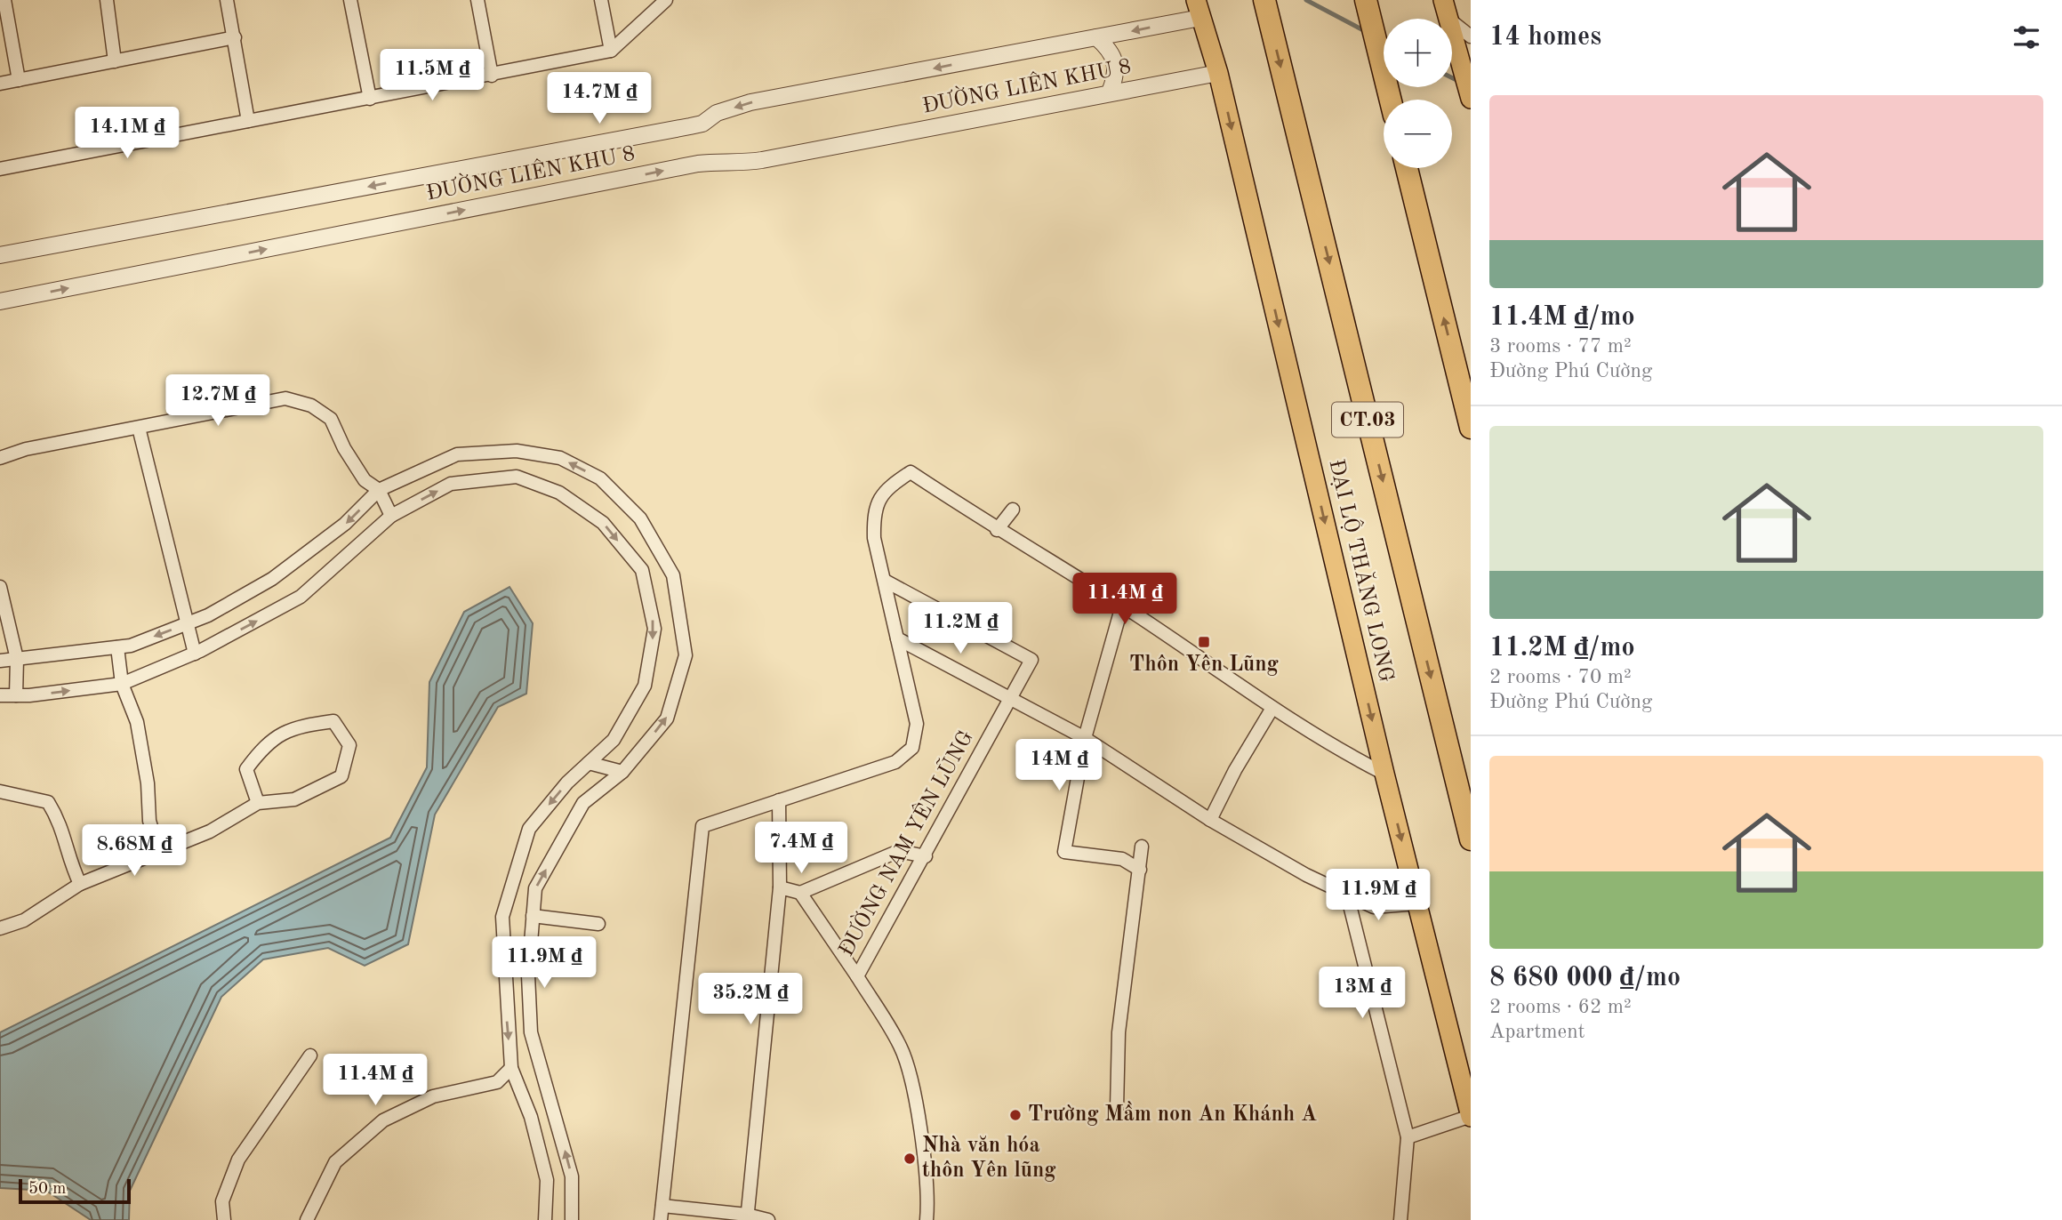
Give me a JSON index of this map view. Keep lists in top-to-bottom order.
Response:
{
  "streets": {
    "highway": ["CT.03"],
    "main road": ["ĐẠI LỘ THĂNG LONG"],
    "street": ["ĐƯỜNG LIÊN KHU 8", "ĐƯỜNG NAM YÊN LŨNG"]
  },
  "crossings": [
    ["ĐƯỜNG LIÊN KHU 8", "ĐẠI LỘ THĂNG LONG"]
  ],
  "one_way": ["ĐẠI LỘ THĂNG LONG"],
  "places": {
    "transit": ["Thôn Yên Lũng"],
    "other": ["Trường Mầm non An Khánh A", "Nhà văn hóa thôn Yên lũng"]
  },
  "scale_bar": "50 m",
  "page": {
    "heading": "14 homes",
    "map_buttons": ["+", "−"],
    "price": [
      "11.5M ₫",
      "14.7M ₫",
      "14.1M ₫",
      "12.7M ₫",
      "11.4M ₫",
      "11.2M ₫",
      "14M ₫",
      "7.4M ₫",
      "8.68M ₫",
      "11.9M ₫",
      "11.9M ₫",
      "13M ₫",
      "35.2M ₫",
      "11.4M ₫"
    ],
    "list": [
      {
        "name": "11.4M ₫/mo",
        "note": "3 rooms · 77 m² · Đường Phú Cường"
      },
      {
        "name": "11.2M ₫/mo",
        "note": "2 rooms · 70 m² · Đường Phú Cường"
      },
      {
        "name": "8 680 000 ₫/mo",
        "note": "2 rooms · 62 m² · Apartment"
      }
    ],
    "scale": "50 m"
  }
}
